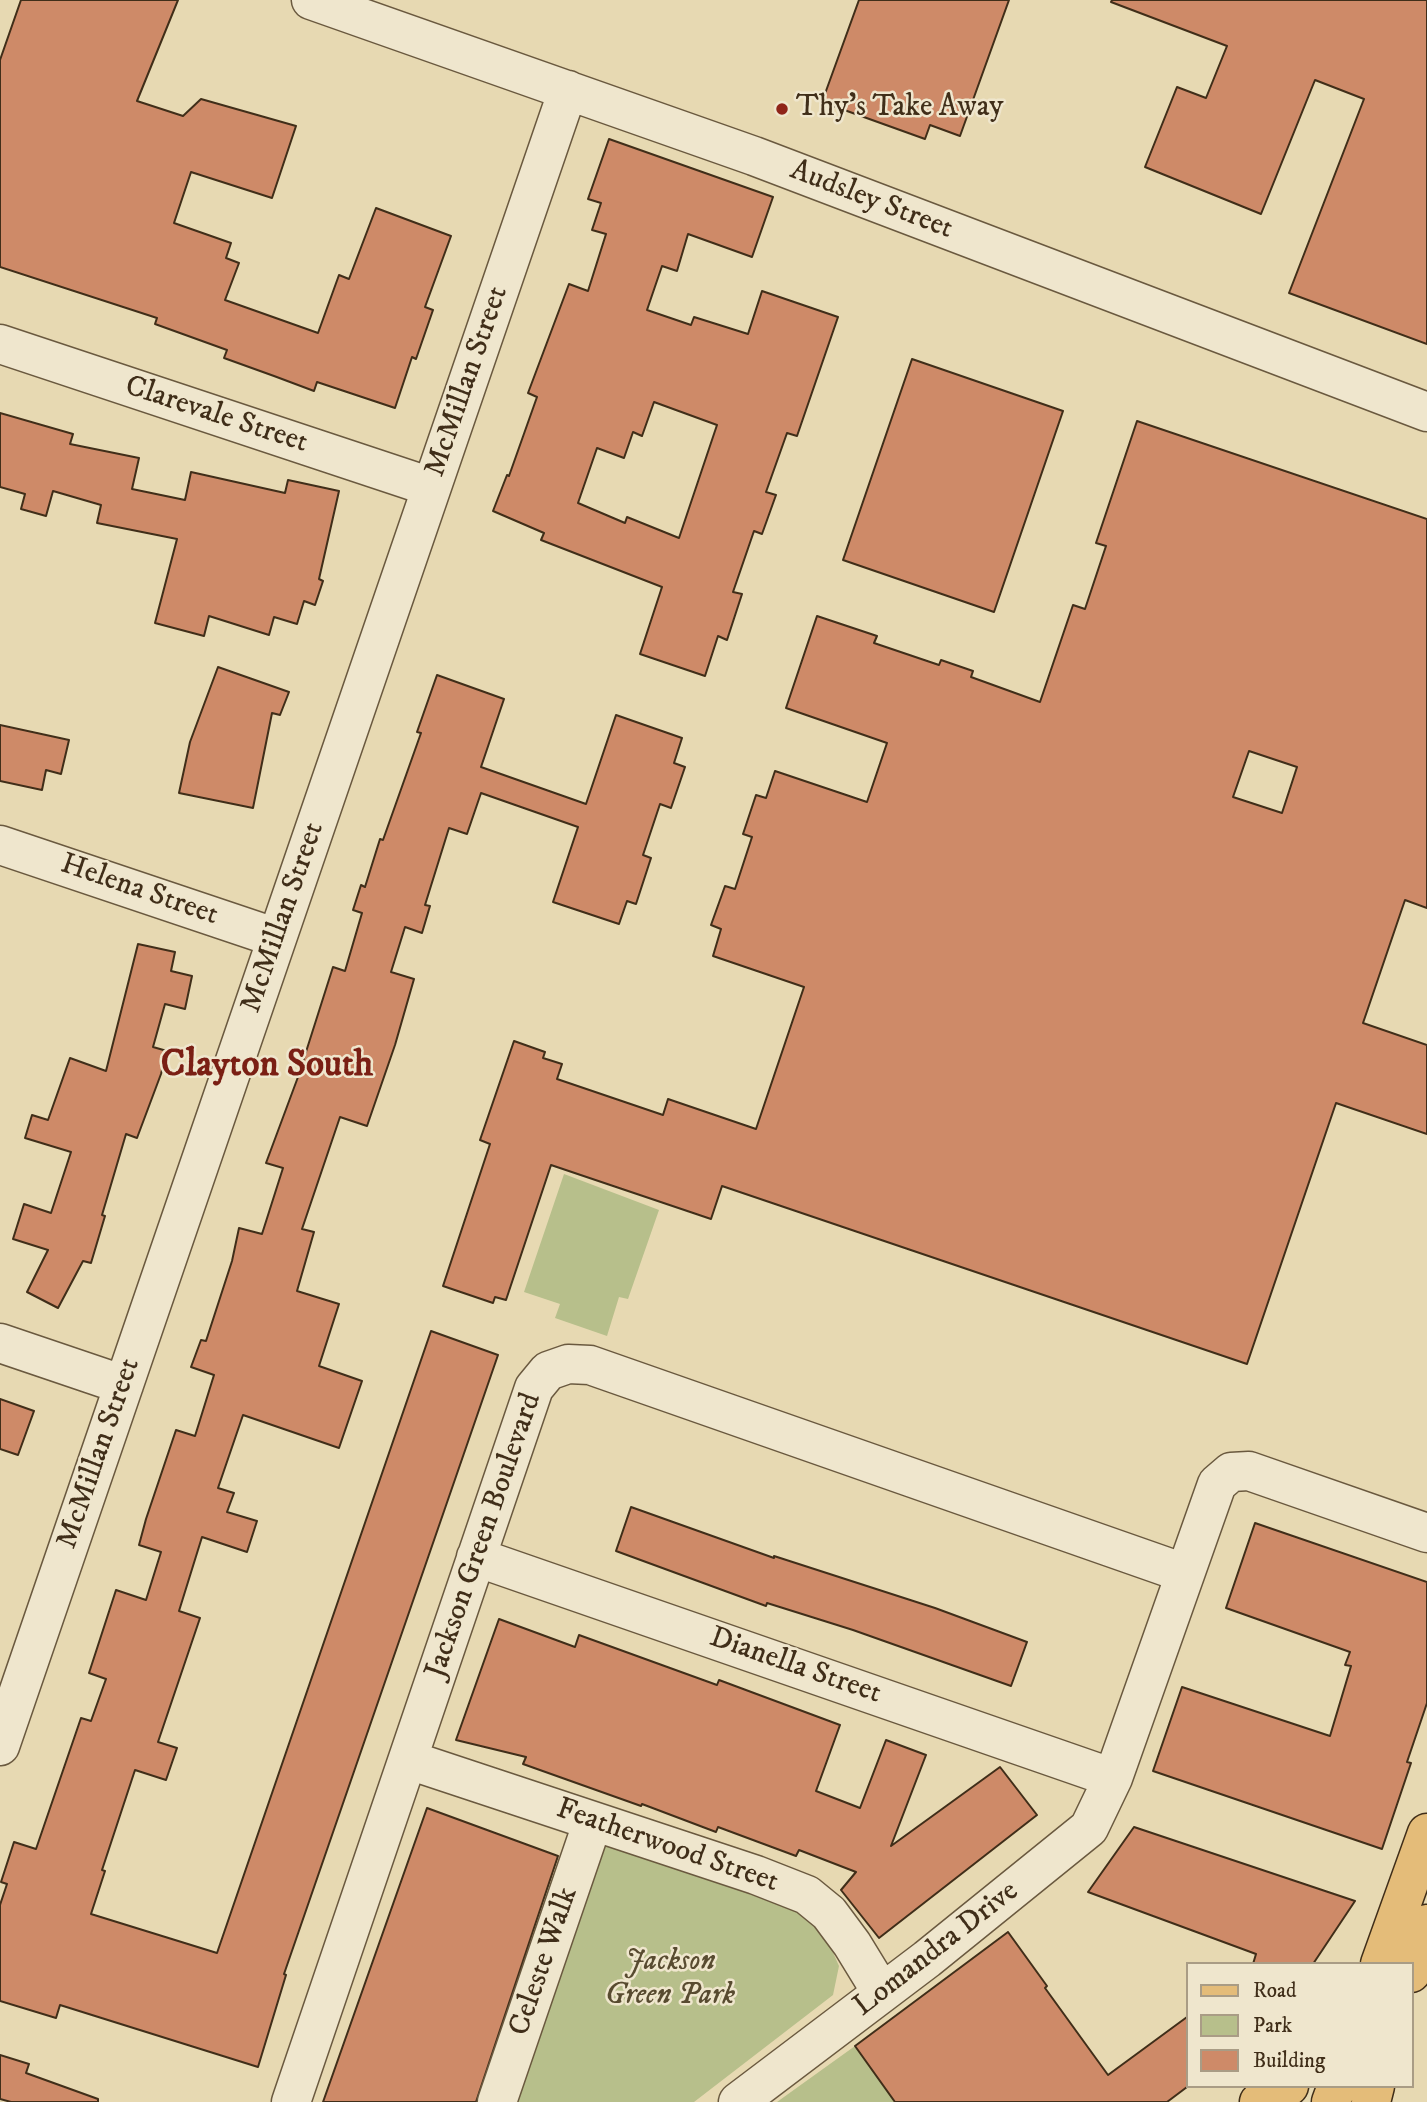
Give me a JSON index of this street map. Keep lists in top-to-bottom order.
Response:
{
  "streets": {
    "street": [
      "Audsley Street",
      "McMillan Street",
      "Clarevale Street",
      "Helena Street",
      "Jackson Green Boulevard",
      "Dianella Street",
      "Featherwood Street",
      "Lomandra Drive",
      "Celeste Walk"
    ]
  },
  "crossings": [
    ["Audsley Street", "McMillan Street"],
    ["McMillan Street", "Clarevale Street"],
    ["McMillan Street", "Helena Street"],
    ["Jackson Green Boulevard", "Dianella Street"],
    ["Jackson Green Boulevard", "Featherwood Street"],
    ["Jackson Green Boulevard", "Lomandra Drive"],
    ["Dianella Street", "Lomandra Drive"],
    ["Featherwood Street", "Lomandra Drive"],
    ["Featherwood Street", "Celeste Walk"]
  ],
  "districts": ["Clayton South"],
  "parks": ["Jackson Green Park"],
  "places": ["Thy's Take Away"],
  "legend": ["Road", "Park", "Building"]
}
